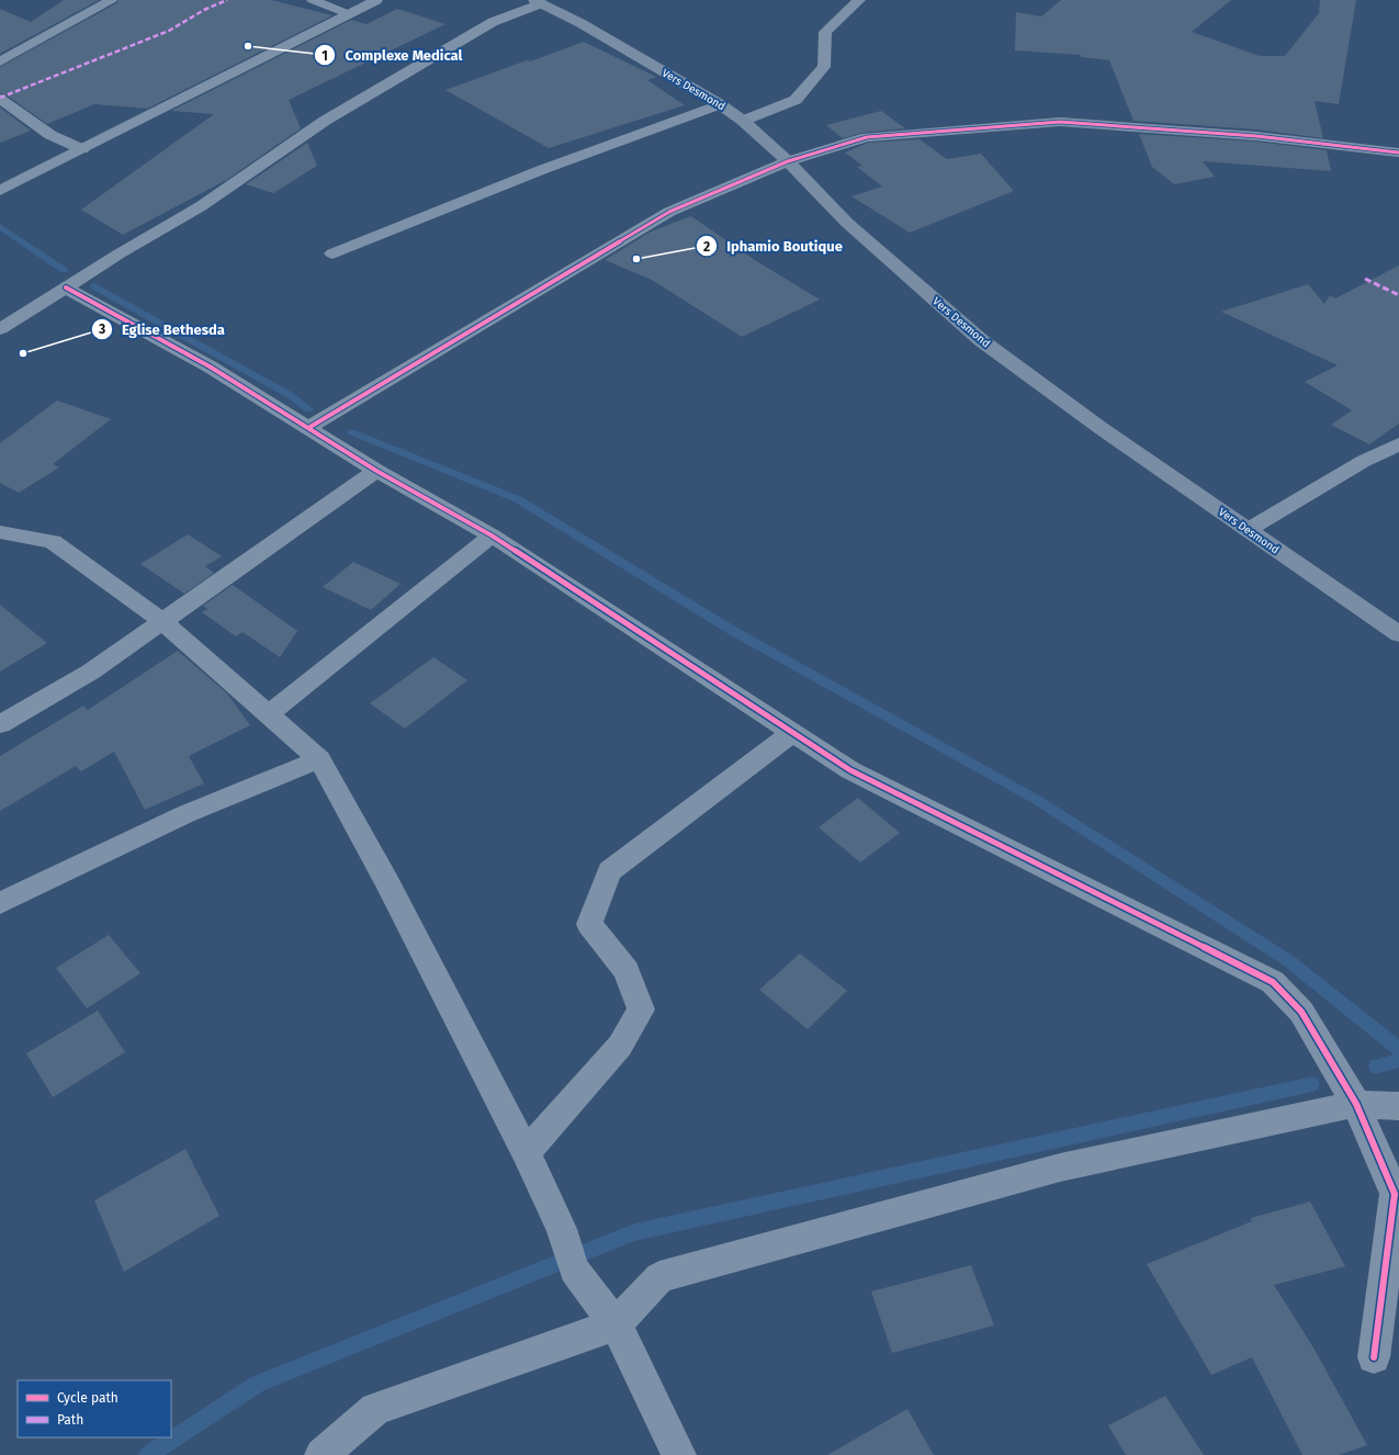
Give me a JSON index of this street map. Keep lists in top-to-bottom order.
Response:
{
  "streets": {
    "main road": ["Vers Desmond"]
  },
  "places": ["Complexe Medical", "Iphamio Boutique", "Eglise Bethesda"],
  "legend": ["Cycle path", "Path"]
}
